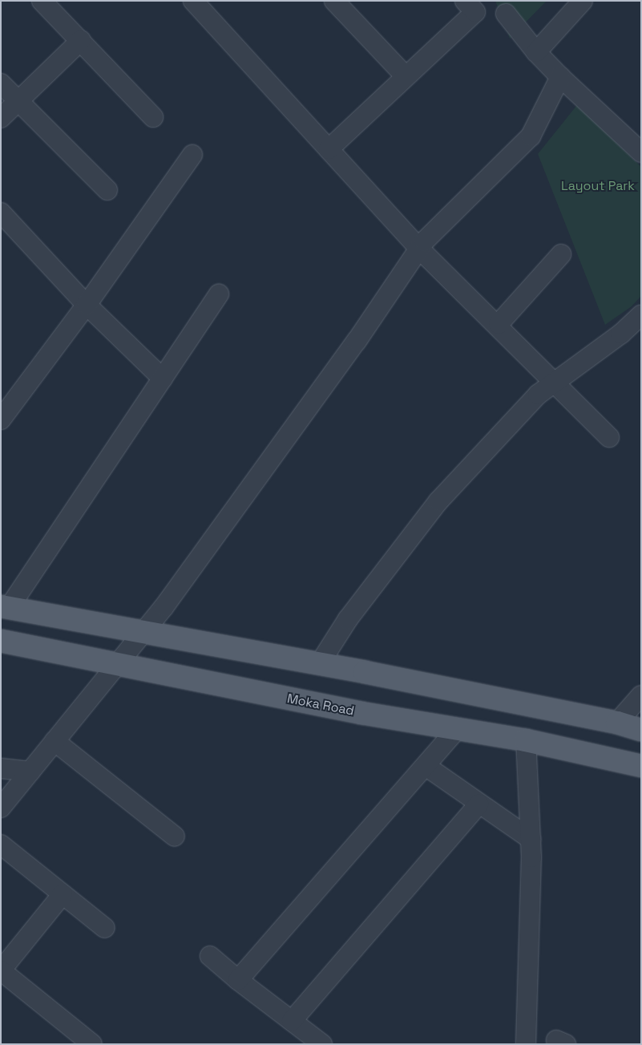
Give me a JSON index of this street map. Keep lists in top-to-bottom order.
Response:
{
  "streets": {
    "main road": ["Moka Road"]
  },
  "parks": ["Layout Park"]
}
